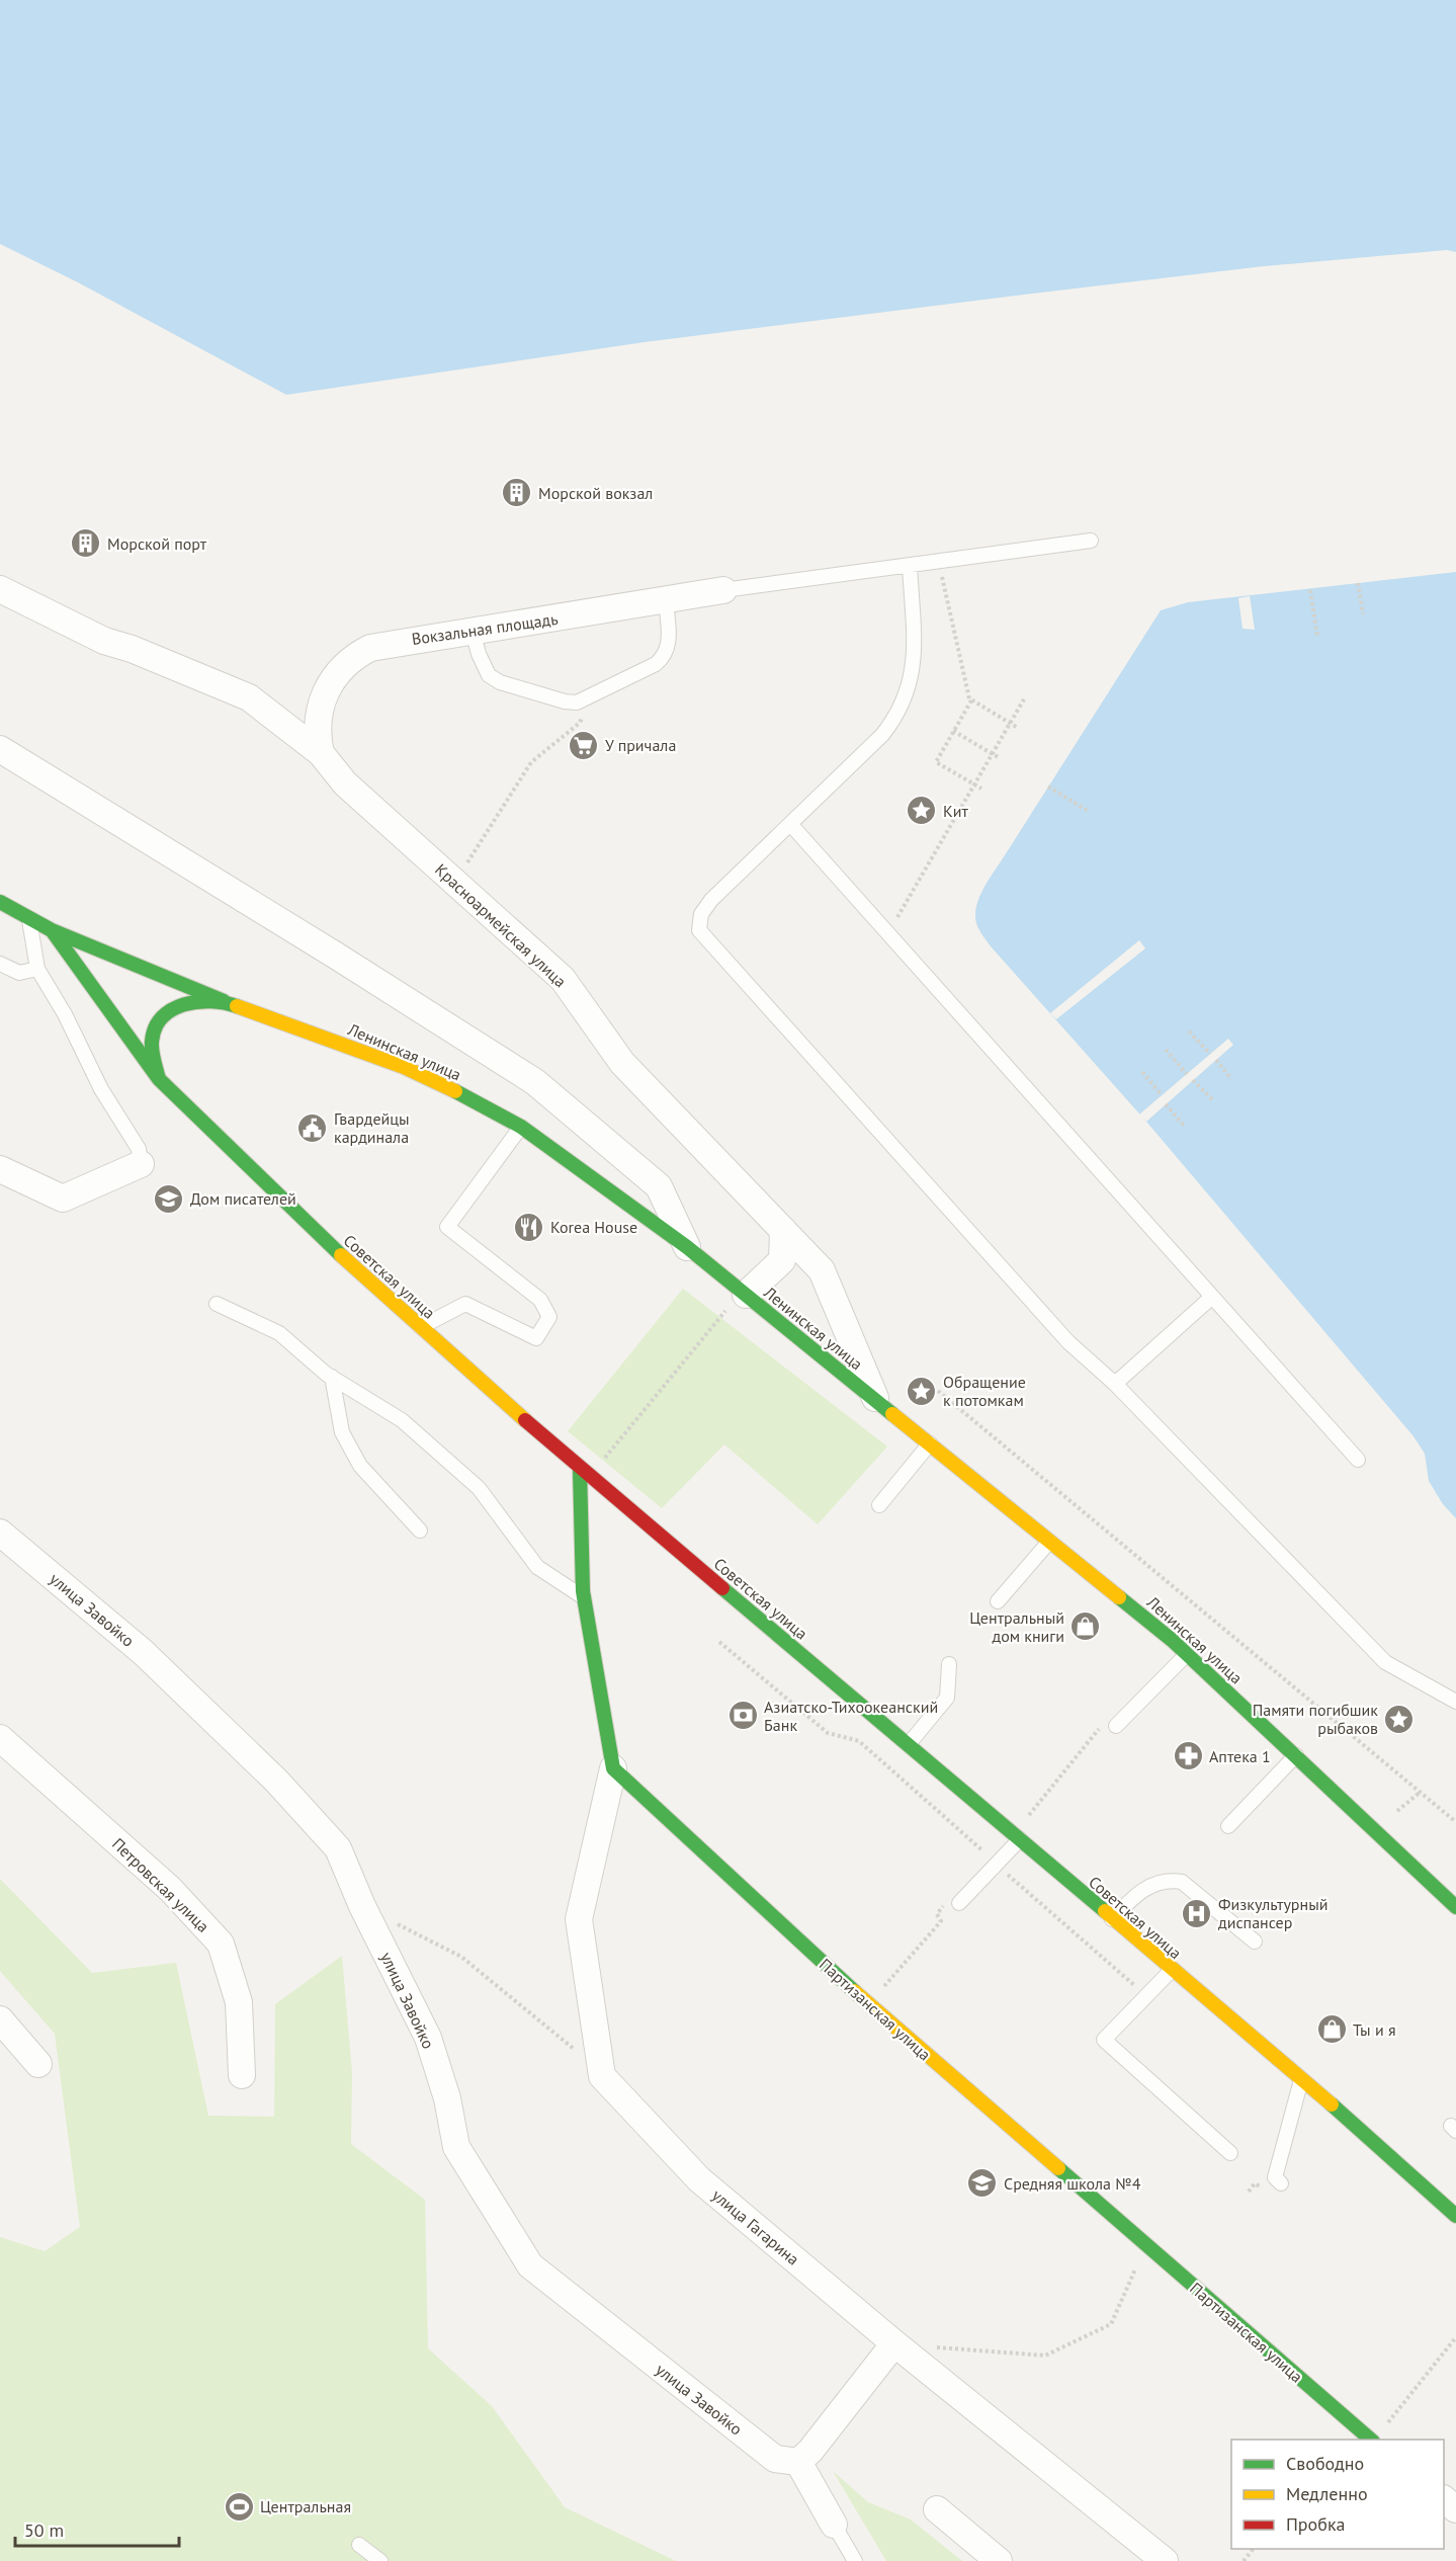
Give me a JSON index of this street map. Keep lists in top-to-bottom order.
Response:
{
  "streets": {
    "main road": ["Ленинская улица", "Советская улица", "Партизанская улица"],
    "street": [
      "Вокзальная площадь",
      "Красноармейская улица",
      "улица Завойко",
      "Петровская улица",
      "улица Гагарина"
    ]
  },
  "crossings": [
    ["Вокзальная площадь", "Красноармейская улица"],
    ["Красноармейская улица", "Ленинская улица"],
    ["Ленинская улица", "Советская улица"]
  ],
  "places": {
    "building": ["Морской вокзал", "Морской порт"],
    "supermarket": ["У причала"],
    "place": ["Кит", "Обращение к потомкам", "Памяти погибшик рыбаков"],
    "public building": ["Гвардейцы кардинала"],
    "school or university": ["Дом писателей", "Средняя школа №4"],
    "restaurant": ["Korea House"],
    "shop": ["Центральный дом книги", "Ты и я"],
    "bank": ["Азиатско-Тихоокеанский Банк"],
    "pharmacy": ["Аптека 1"],
    "hospital": ["Физкультурный диспансер"],
    "sports": ["Центральная"]
  },
  "legend": ["Свободно", "Медленно", "Пробка"],
  "scale_bar": "50 m"
}
